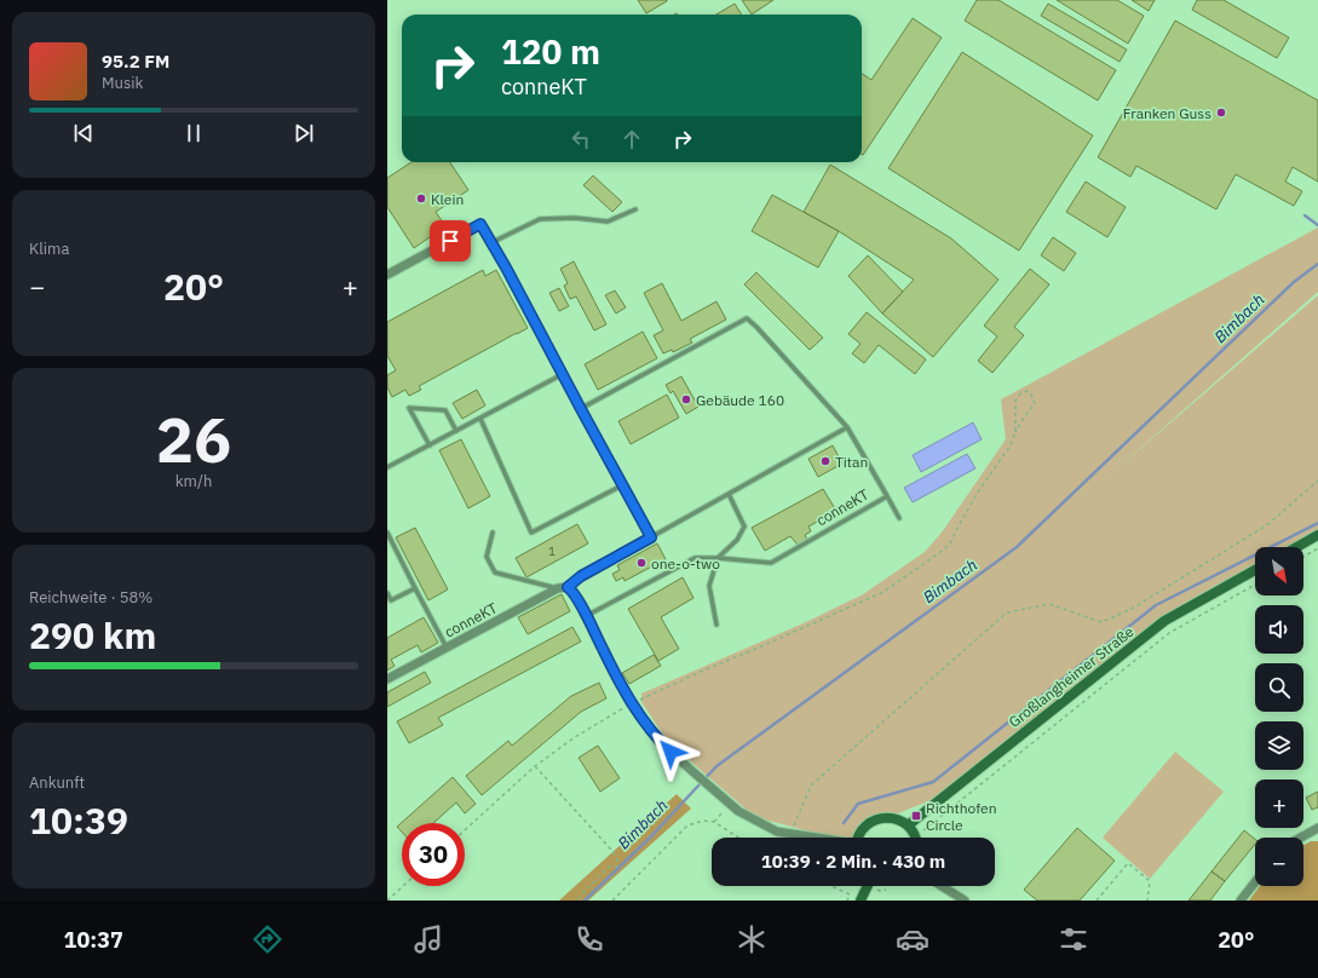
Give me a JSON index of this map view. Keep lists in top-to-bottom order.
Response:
{
  "streets": {
    "main road": ["Großlangheimer Straße"],
    "street": ["conneKT"]
  },
  "water": ["Bimbach"],
  "places": {
    "other": [
      "Franken Guss",
      "Klein",
      "Gebäude 160",
      "Titan",
      "one-o-two"
    ],
    "transit": ["Richthofen Circle"]
  },
  "house_numbers": ["1"],
  "north": "bottom right",
  "page": {
    "turn": ["120 m", "conneKT"],
    "song": ["95.2 FM", "Musik"],
    "tile": [
      "Klima",
      ["26", "km/h"],
      ["Reichweite · 58%", "290 km"],
      ["Ankunft", "10:39"]
    ],
    "heat": ["−", "20°", "+"],
    "map_buttons": ["+", "−"],
    "limit": "30",
    "trip": "10:39 · 2 Min. · 430 m",
    "tabs": ["10:37", "20°"]
  }
}
